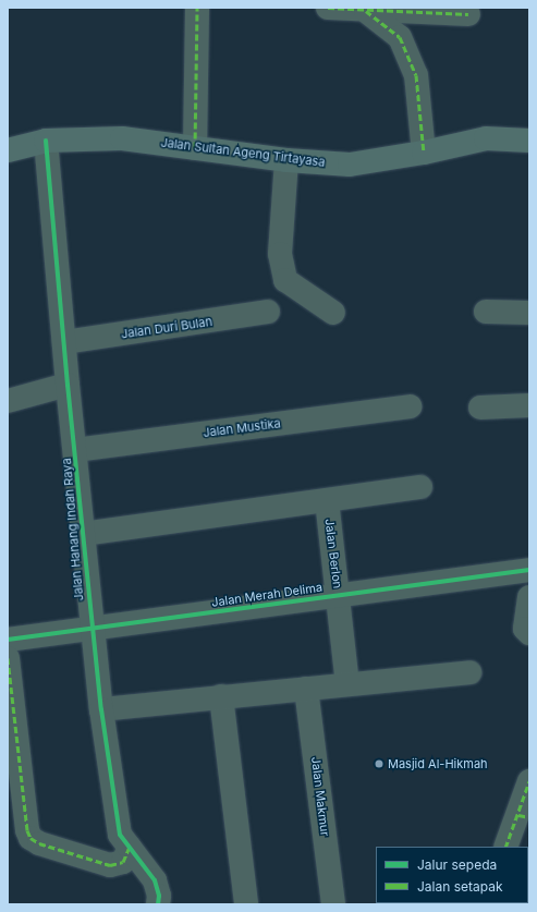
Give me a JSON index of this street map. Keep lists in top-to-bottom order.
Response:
{
  "streets": {
    "main road": ["Jalan Sultan Ageng Tirtayasa"],
    "street": [
      "Jalan Duri Bulan",
      "Jalan Mustika",
      "Jalan Hanang Indah Raya",
      "Jalan Berlon",
      "Jalan Merah Delima",
      "Jalan Makmur"
    ]
  },
  "crossings": [
    ["Jalan Sultan Ageng Tirtayasa", "Jalan Hanang Indah Raya"],
    ["Jalan Duri Bulan", "Jalan Hanang Indah Raya"],
    ["Jalan Mustika", "Jalan Hanang Indah Raya"],
    ["Jalan Hanang Indah Raya", "Jalan Merah Delima"],
    ["Jalan Berlon", "Jalan Merah Delima"]
  ],
  "places": ["Masjid Al-Hikmah"],
  "legend": ["Jalur sepeda", "Jalan setapak"]
}
